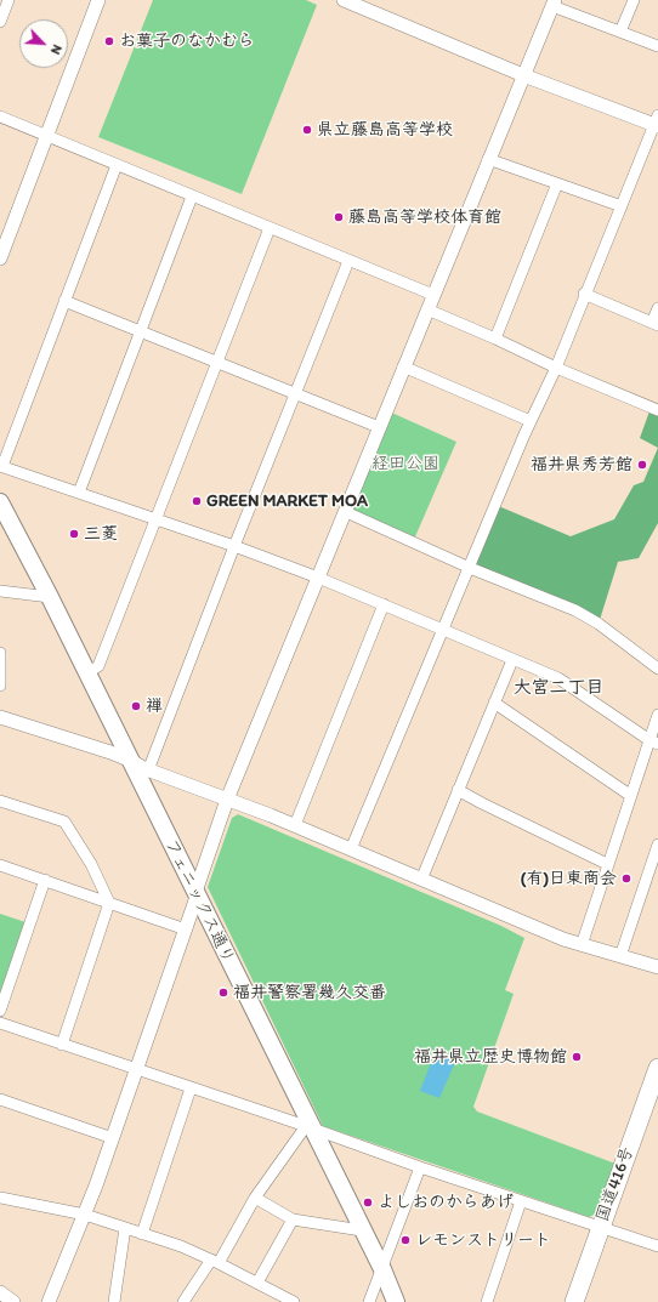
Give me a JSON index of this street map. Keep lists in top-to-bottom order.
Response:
{
  "streets": {
    "highway": ["国道416号"],
    "main road": ["フェニックス通り"]
  },
  "districts": ["大宮二丁目"],
  "parks": ["経田公園"],
  "places": [
    "お菓子のなかむら",
    "県立藤島高等学校",
    "藤島高等学校体育館",
    "福井県秀芳館",
    "GREEN MARKET MOA",
    "三菱",
    "禅",
    "(有)日東商会",
    "福井警察署幾久交番",
    "福井県立歴史博物館",
    "よしおのからあげ",
    "レモンストリート"
  ],
  "north": "bottom right"
}
